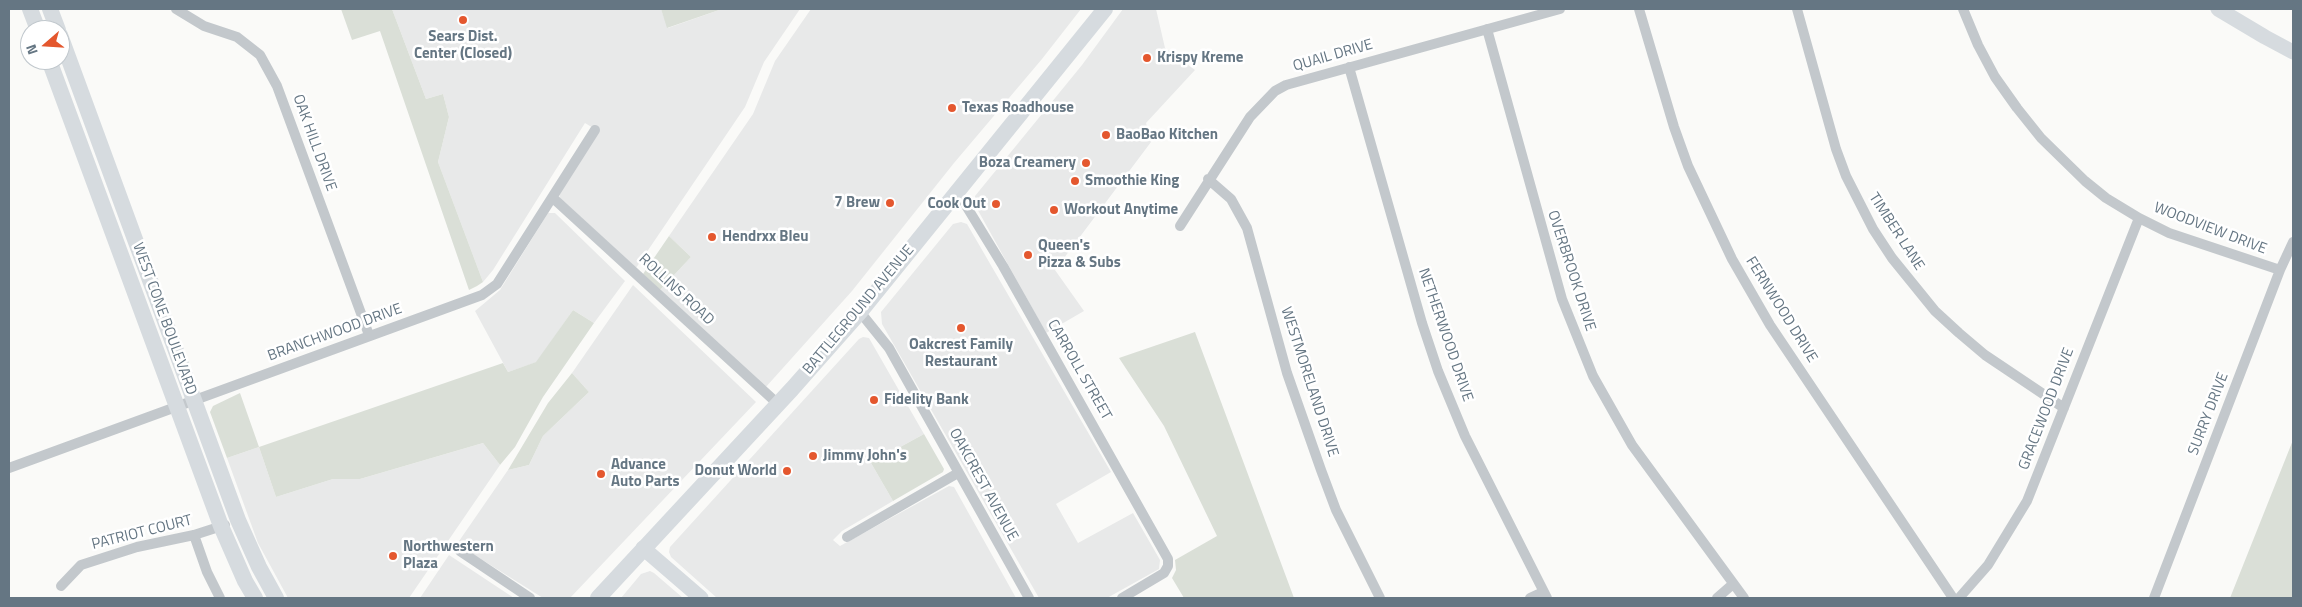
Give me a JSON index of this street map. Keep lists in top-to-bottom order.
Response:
{
  "streets": {
    "main road": ["BATTLEGROUND AVENUE", "WEST CONE BOULEVARD"],
    "street": [
      "QUAIL DRIVE",
      "OAK HILL DRIVE",
      "WOODVIEW DRIVE",
      "TIMBER LANE",
      "OVERBROOK DRIVE",
      "ROLLINS ROAD",
      "FERNWOOD DRIVE",
      "BRANCHWOOD DRIVE",
      "NETHERWOOD DRIVE",
      "CARROLL STREET",
      "WESTMORELAND DRIVE",
      "GRACEWOOD DRIVE",
      "SURRY DRIVE",
      "OAKCREST AVENUE",
      "PATRIOT COURT"
    ]
  },
  "crossings": [
    ["QUAIL DRIVE", "OVERBROOK DRIVE"],
    ["QUAIL DRIVE", "NETHERWOOD DRIVE"],
    ["QUAIL DRIVE", "WESTMORELAND DRIVE"],
    ["OAK HILL DRIVE", "BRANCHWOOD DRIVE"],
    ["WOODVIEW DRIVE", "GRACEWOOD DRIVE"],
    ["WOODVIEW DRIVE", "SURRY DRIVE"],
    ["TIMBER LANE", "GRACEWOOD DRIVE"],
    ["ROLLINS ROAD", "BATTLEGROUND AVENUE"],
    ["ROLLINS ROAD", "BRANCHWOOD DRIVE"],
    ["BATTLEGROUND AVENUE", "CARROLL STREET"],
    ["BATTLEGROUND AVENUE", "OAKCREST AVENUE"],
    ["WEST CONE BOULEVARD", "BRANCHWOOD DRIVE"],
    ["WEST CONE BOULEVARD", "PATRIOT COURT"]
  ],
  "places": [
    "Sears Dist. Center (Closed)",
    "Krispy Kreme",
    "Texas Roadhouse",
    "BaoBao Kitchen",
    "Boza Creamery",
    "Smoothie King",
    "7 Brew",
    "Cook Out",
    "Workout Anytime",
    "Hendrxx Bleu",
    "Queen's Pizza & Subs",
    "Oakcrest Family Restaurant",
    "Fidelity Bank",
    "Jimmy John's",
    "Donut World",
    "Advance Auto Parts",
    "Northwestern Plaza"
  ],
  "north": "left"
}
